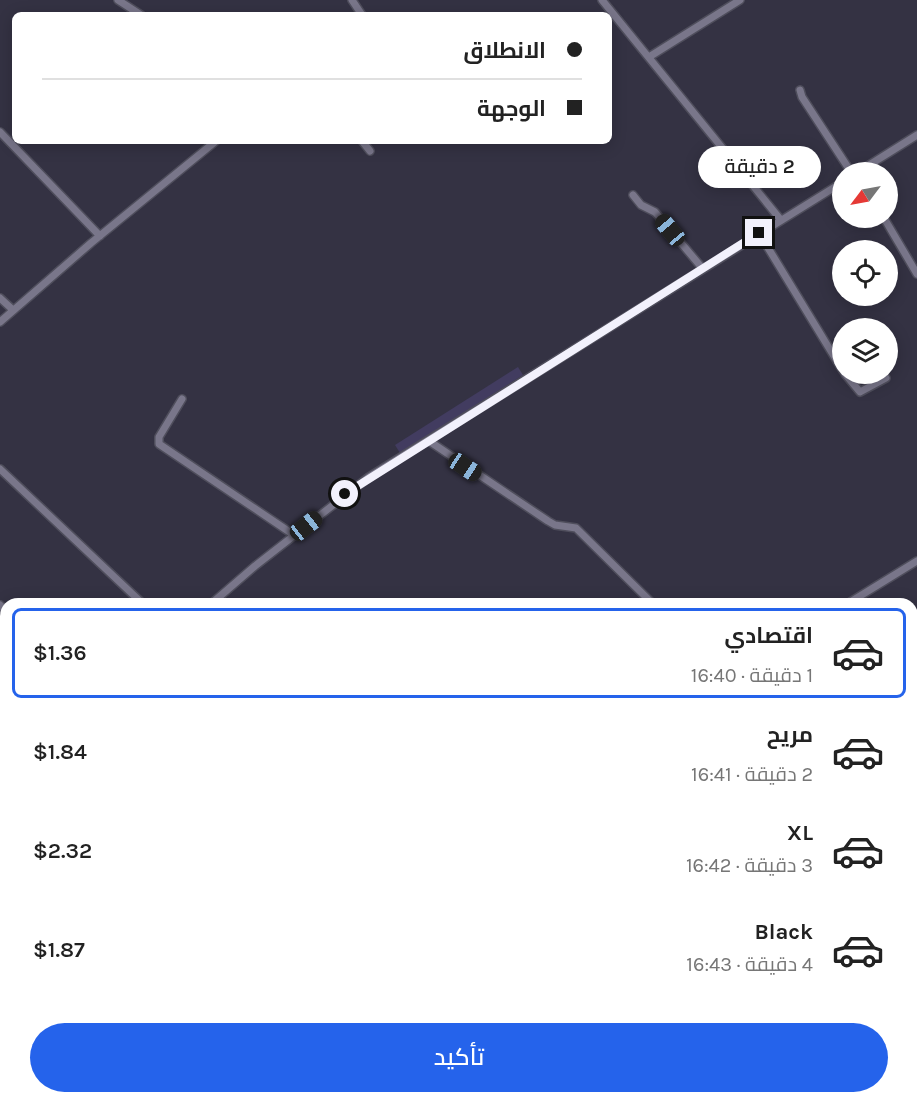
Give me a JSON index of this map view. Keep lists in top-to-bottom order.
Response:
{
  "north": "bottom left",
  "page": {
    "banner": ["الانطلاق", "الوجهة"],
    "bubble": "2 دقيقة",
    "list": [
      {
        "name": "اقتصادي",
        "note": "1 دقيقة · 16:40",
        "value": "$1.36"
      },
      {
        "name": "مريح",
        "note": "2 دقيقة · 16:41",
        "value": "$1.84"
      },
      {
        "name": "XL",
        "note": "3 دقيقة · 16:42",
        "value": "$2.32"
      },
      {
        "name": "Black",
        "note": "4 دقيقة · 16:43",
        "value": "$1.87"
      }
    ],
    "buttons": "تأكيد"
  }
}
